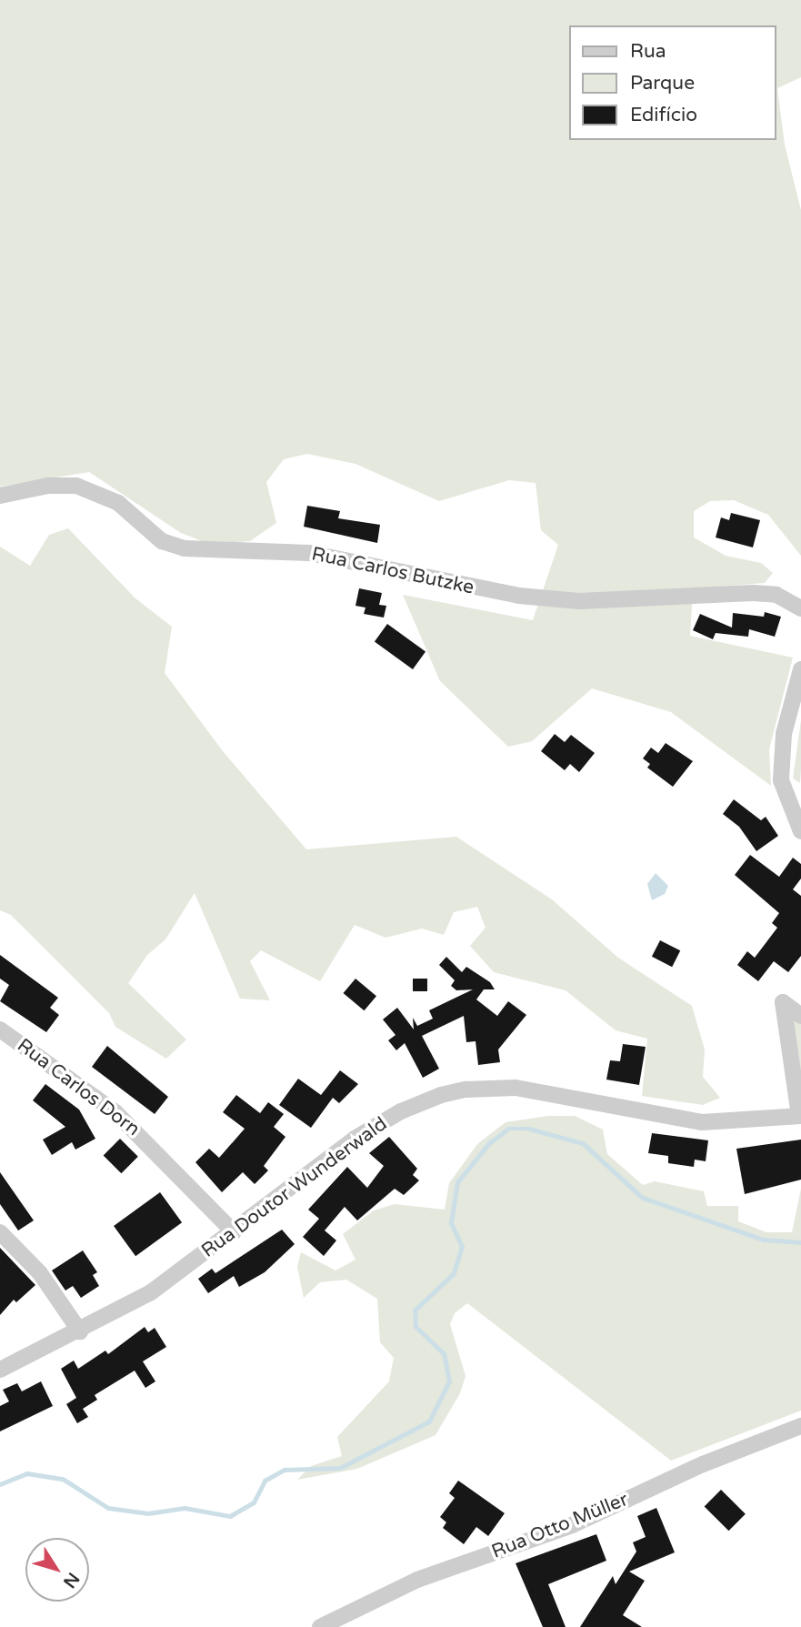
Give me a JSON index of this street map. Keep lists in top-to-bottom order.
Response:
{
  "streets": {
    "street": [
      "Rua Carlos Butzke",
      "Rua Carlos Dorn",
      "Rua Doutor Wunderwald",
      "Rua Otto Müller"
    ]
  },
  "crossings": [
    ["Rua Carlos Dorn", "Rua Doutor Wunderwald"]
  ],
  "legend": ["Rua", "Parque", "Edifício"],
  "north": "bottom right"
}
